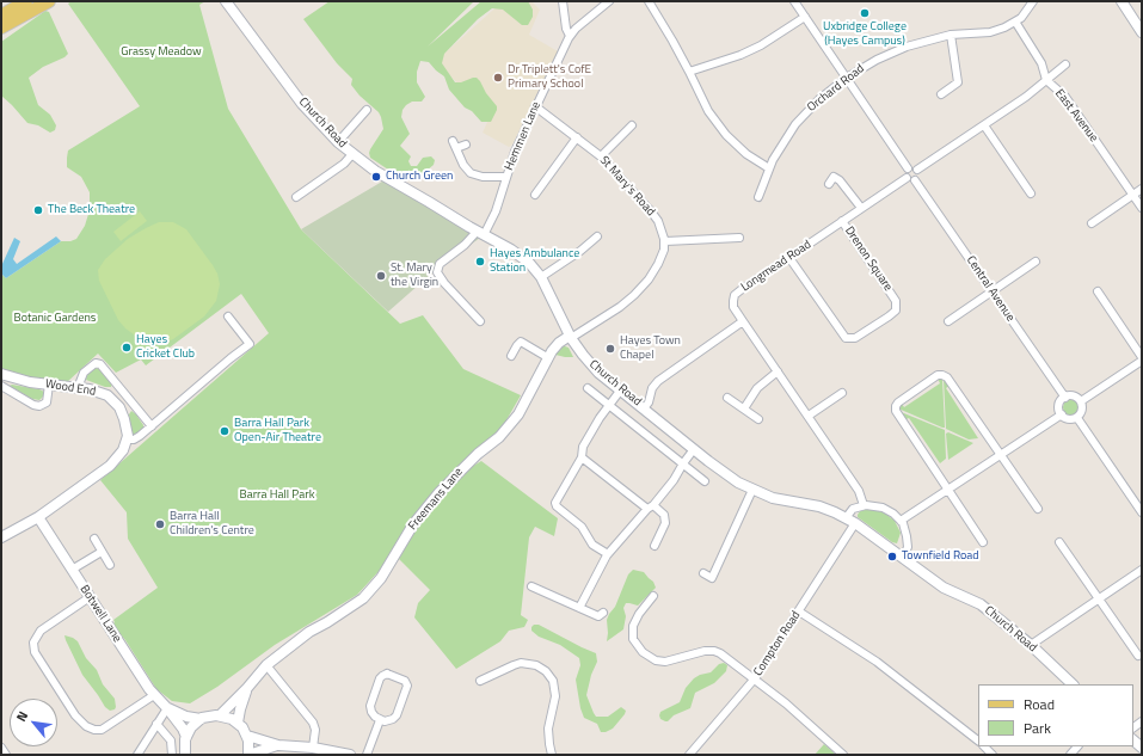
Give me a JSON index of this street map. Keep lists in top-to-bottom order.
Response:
{
  "streets": {
    "street": [
      "Orchard Road",
      "East Avenue",
      "Church Road",
      "Hemmen Lane",
      "St Mary's Road",
      "Drenon Square",
      "Longmead Road",
      "Central Avenue",
      "Wood End",
      "Freemans Lane",
      "Botwell Lane",
      "Compton Road"
    ]
  },
  "crossings": [
    ["Orchard Road", "East Avenue"],
    ["Church Road", "Hemmen Lane"],
    ["Church Road", "Freemans Lane"],
    ["Church Road", "Compton Road"],
    ["Hemmen Lane", "St Mary's Road"],
    ["Drenon Square", "Longmead Road"],
    ["Longmead Road", "Central Avenue"]
  ],
  "parks": ["Grassy Meadow", "Botanic Gardens", "Barra Hall Park"],
  "places": [
    "Uxbridge College (Hayes Campus)",
    "Dr Triplett's CofE Primary School",
    "Church Green",
    "The Beck Theatre",
    "Hayes Ambulance Station",
    "St. Mary the Virgin",
    "Hayes Cricket Club",
    "Hayes Town Chapel",
    "Barra Hall Park Open-Air Theatre",
    "Barra Hall Children's Centre",
    "Townfield Road"
  ],
  "legend": ["Road", "Park"],
  "north": "top left"
}
